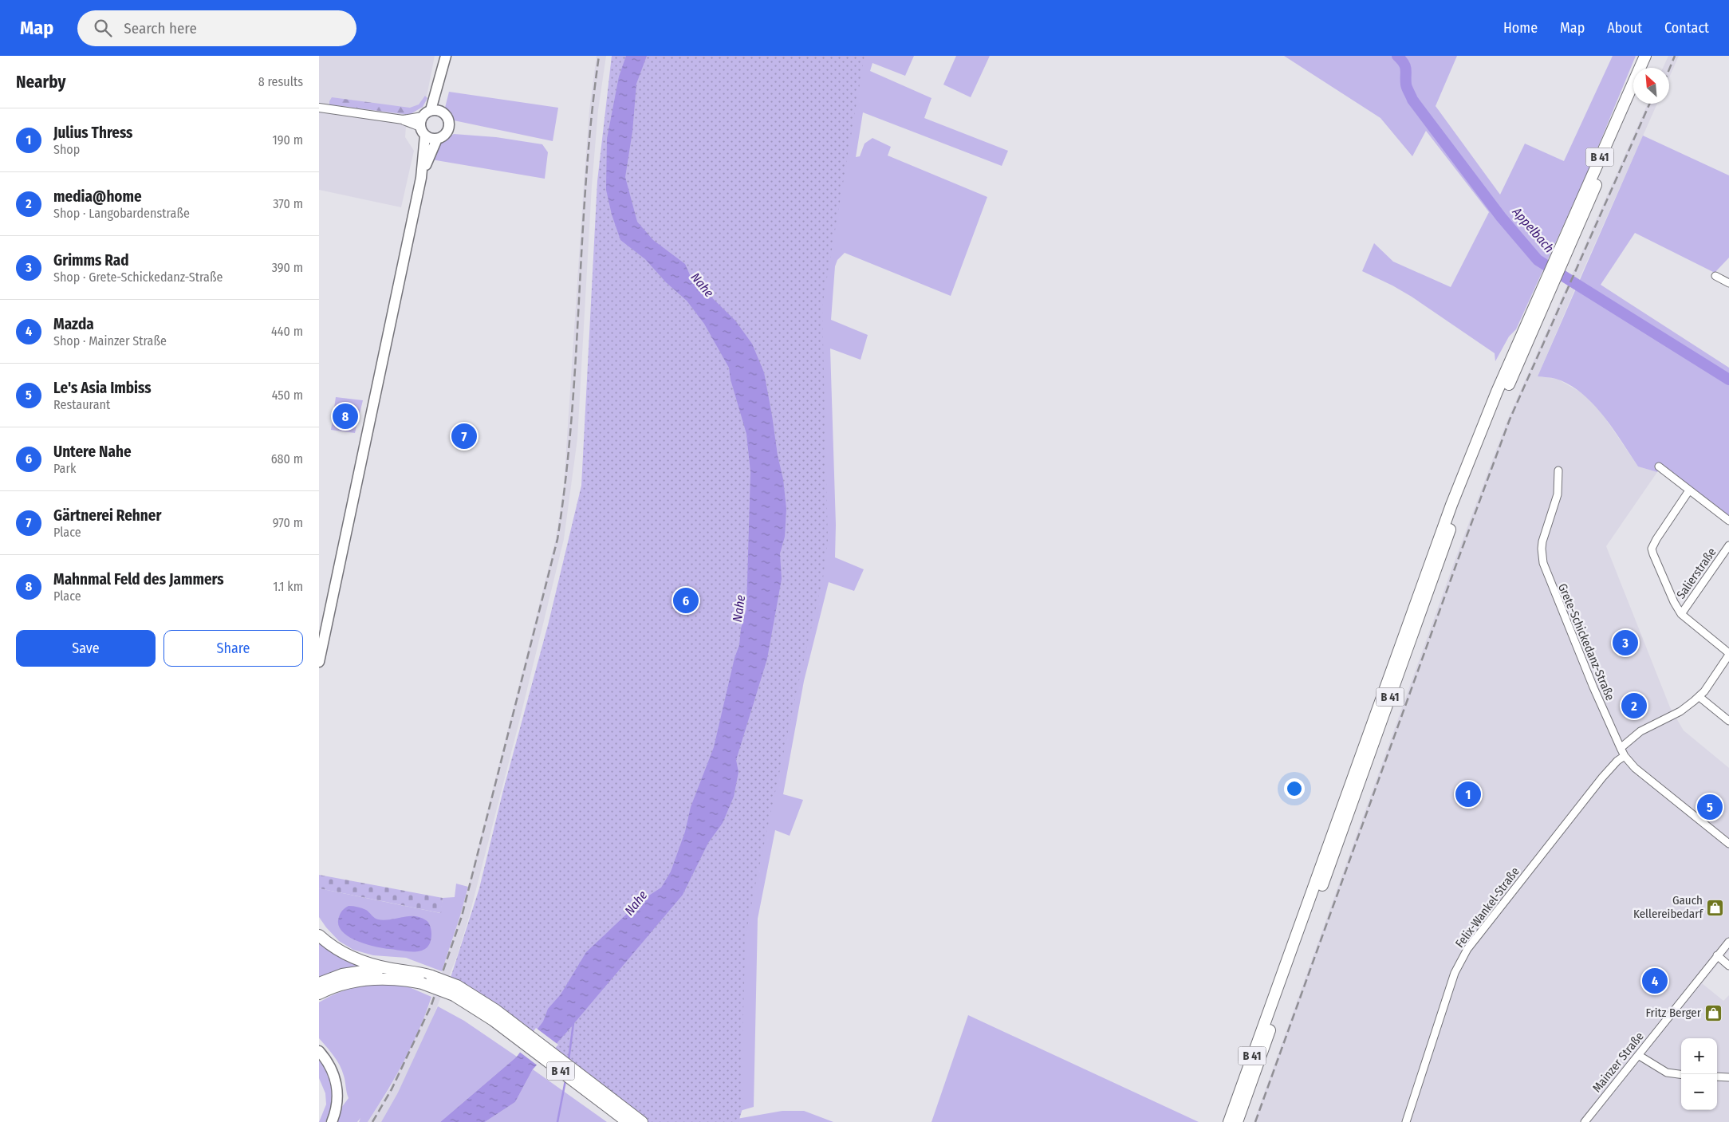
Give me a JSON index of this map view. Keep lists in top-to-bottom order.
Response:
{
  "streets": {
    "highway": ["B 41"],
    "street": [
      "Salierstraße",
      "Grete-Schickedanz-Straße",
      "Felix-Wankel-Straße",
      "Mainzer Straße"
    ]
  },
  "crossings": [
    ["Grete-Schickedanz-Straße", "Felix-Wankel-Straße"]
  ],
  "water": ["Appelbach", "Nahe"],
  "places": {
    "shop": ["Gauch Kellereibedarf", "Fritz Berger"]
  },
  "north": "top left",
  "page": {
    "header": "Map",
    "search": "Search here",
    "nav": [
      "Home",
      "Map",
      "About",
      "Contact"
    ],
    "heading": ["Nearby", "8 results"],
    "list": [
      {
        "mark": "1",
        "name": "Julius Thress",
        "note": "Shop",
        "value": "190 m"
      },
      {
        "mark": "2",
        "name": "media@home",
        "note": "Shop · Langobardenstraße",
        "value": "370 m"
      },
      {
        "mark": "3",
        "name": "Grimms Rad",
        "note": "Shop · Grete-Schickedanz-Straße",
        "value": "390 m"
      },
      {
        "mark": "4",
        "name": "Mazda",
        "note": "Shop · Mainzer Straße",
        "value": "440 m"
      },
      {
        "mark": "5",
        "name": "Le's Asia Imbiss",
        "note": "Restaurant",
        "value": "450 m"
      },
      {
        "mark": "6",
        "name": "Untere Nahe",
        "note": "Park",
        "value": "680 m"
      },
      {
        "mark": "7",
        "name": "Gärtnerei Rehner",
        "note": "Place",
        "value": "970 m"
      },
      {
        "mark": "8",
        "name": "Mahnmal Feld des Jammers",
        "note": "Place",
        "value": "1.1 km"
      }
    ],
    "pins": [
      "8",
      "7",
      "6",
      "3",
      "2",
      "1",
      "5",
      "4"
    ],
    "buttons": ["Save", "Share"],
    "map_buttons": ["+", "−"]
  }
}
